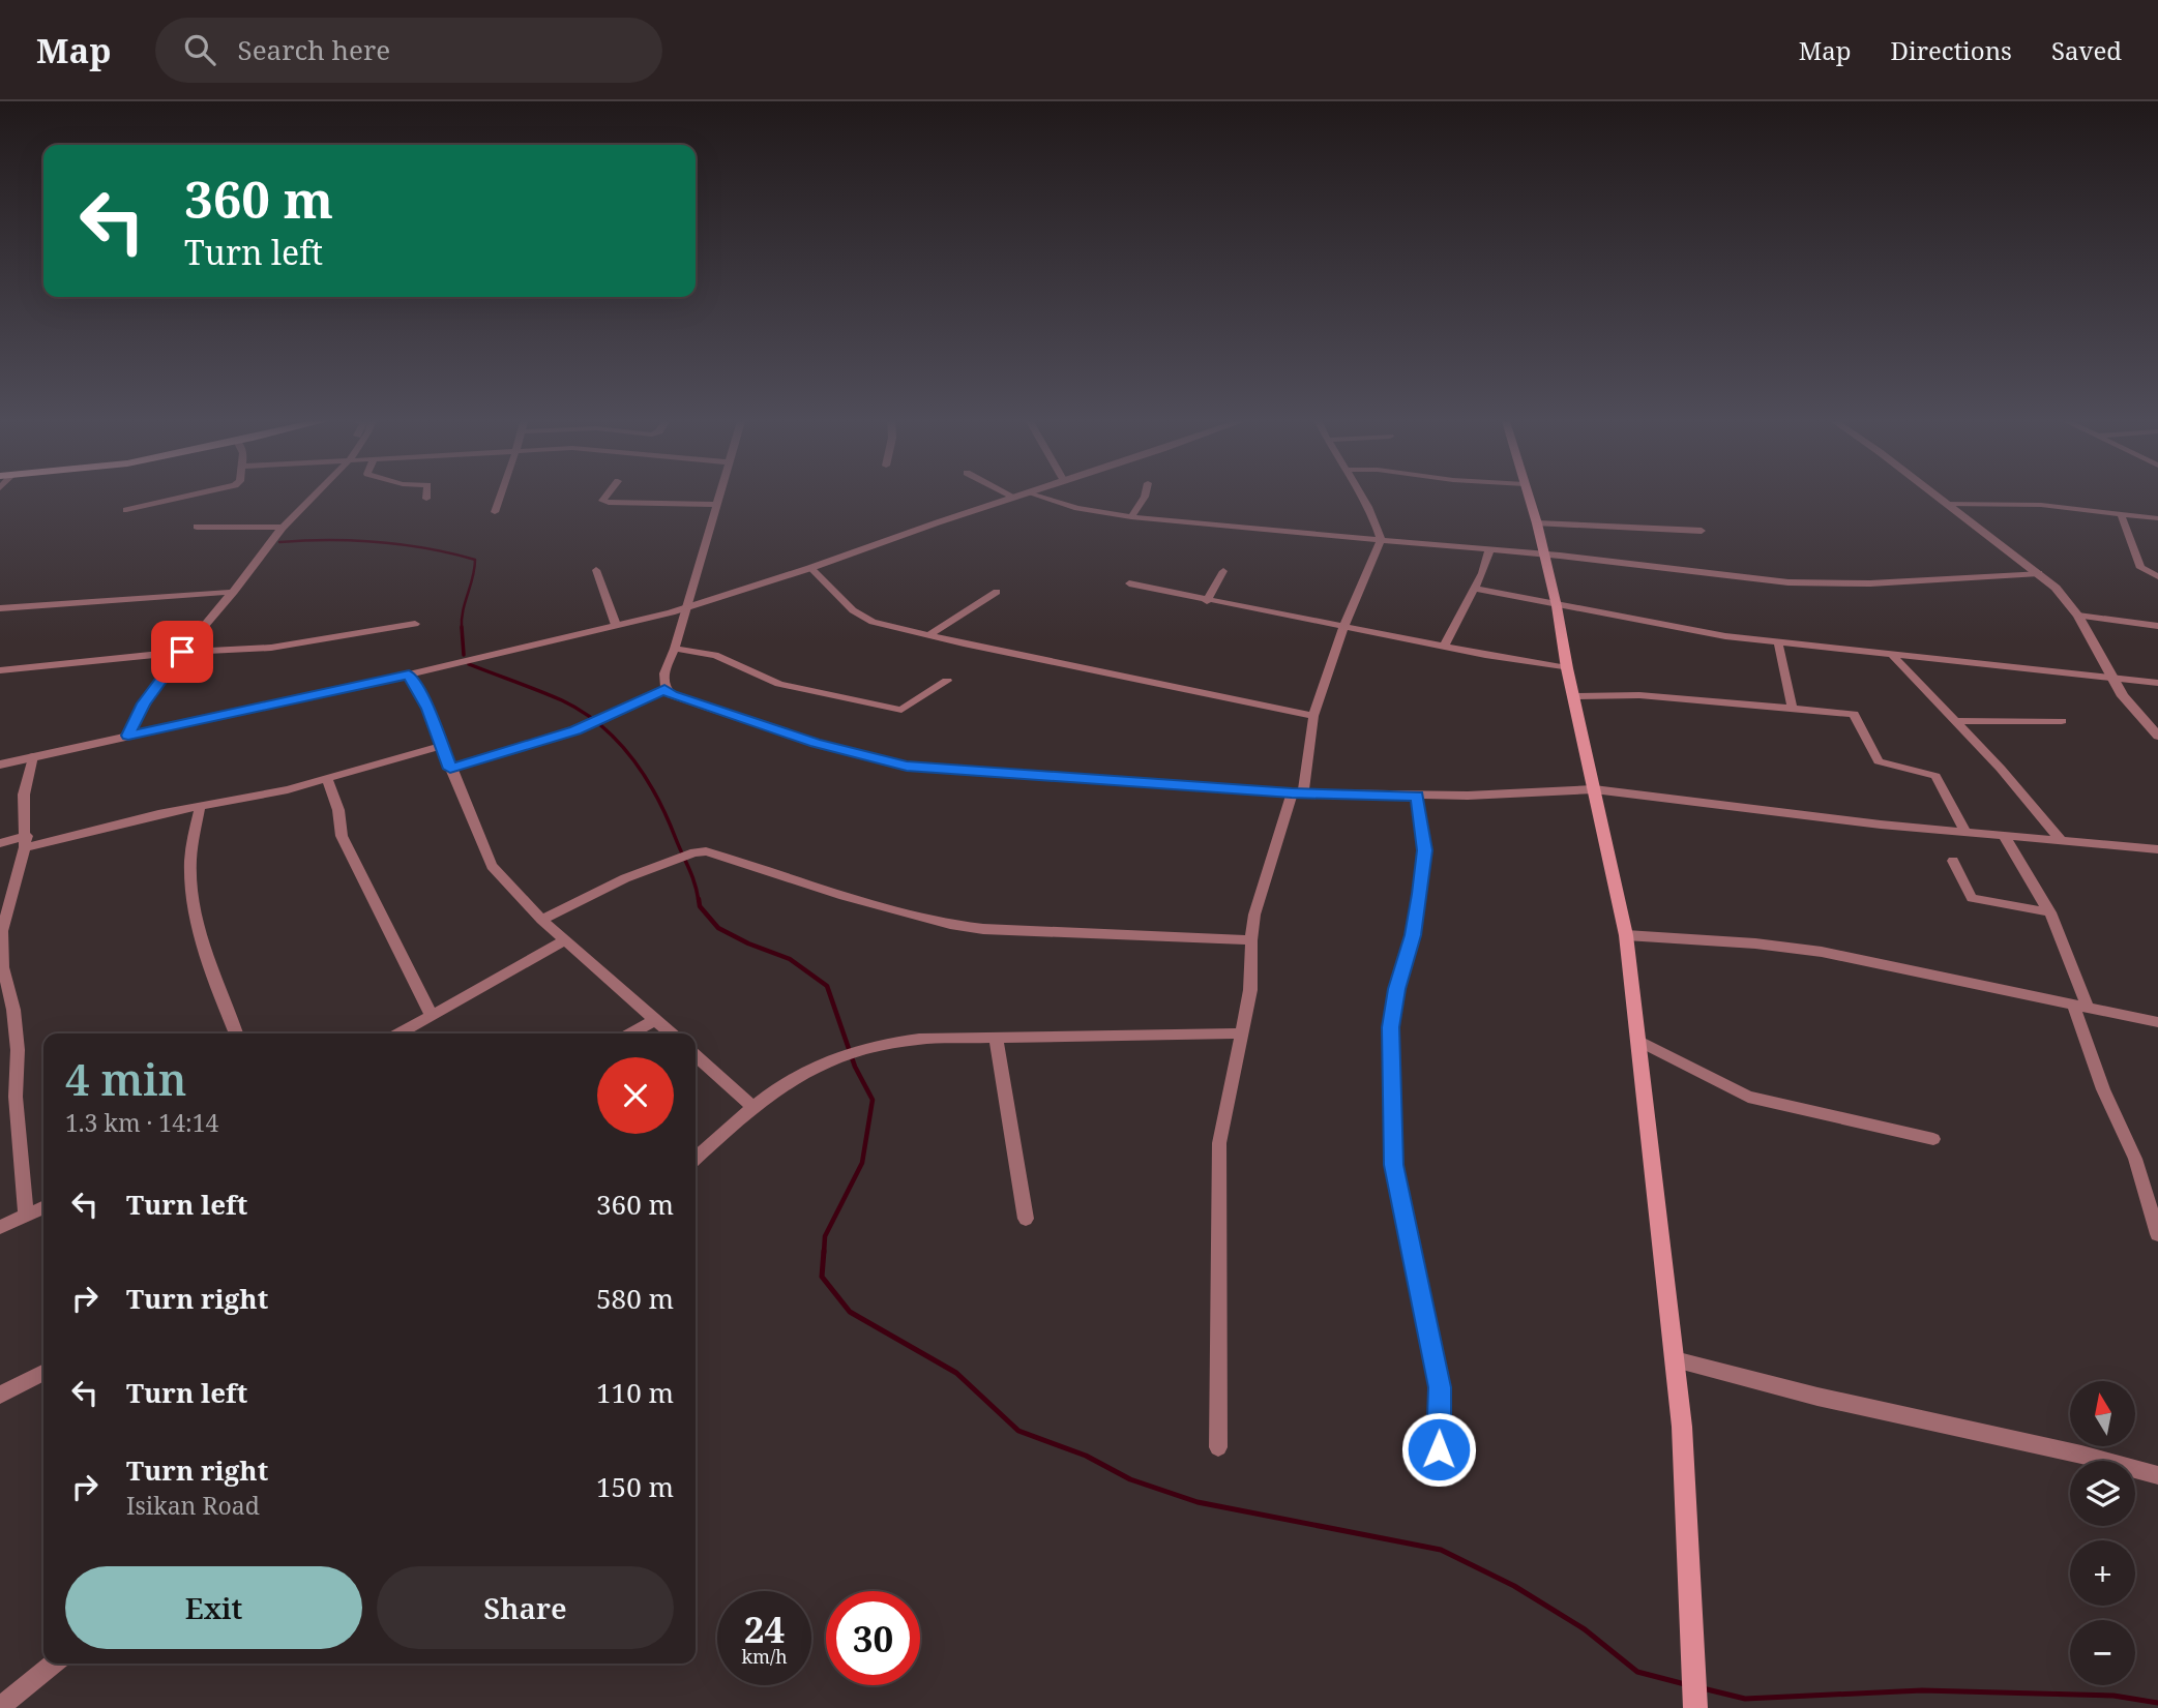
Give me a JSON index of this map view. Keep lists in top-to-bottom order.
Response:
{
  "north": "top",
  "page": {
    "header": "Map",
    "search": "Search here",
    "nav": ["Map", "Directions", "Saved"],
    "turn": ["360 m", "Turn left"],
    "heading": ["4 min", "1.3 km · 14:14"],
    "list": [
      {
        "name": "Turn left",
        "value": "360 m"
      },
      {
        "name": "Turn right",
        "value": "580 m"
      },
      {
        "name": "Turn left",
        "value": "110 m"
      },
      {
        "name": "Turn right",
        "note": "Isikan Road",
        "value": "150 m"
      }
    ],
    "map_buttons": ["+", "−"],
    "buttons": ["Exit", "Share"],
    "speed": "24 km/h",
    "limit": "30"
  }
}
